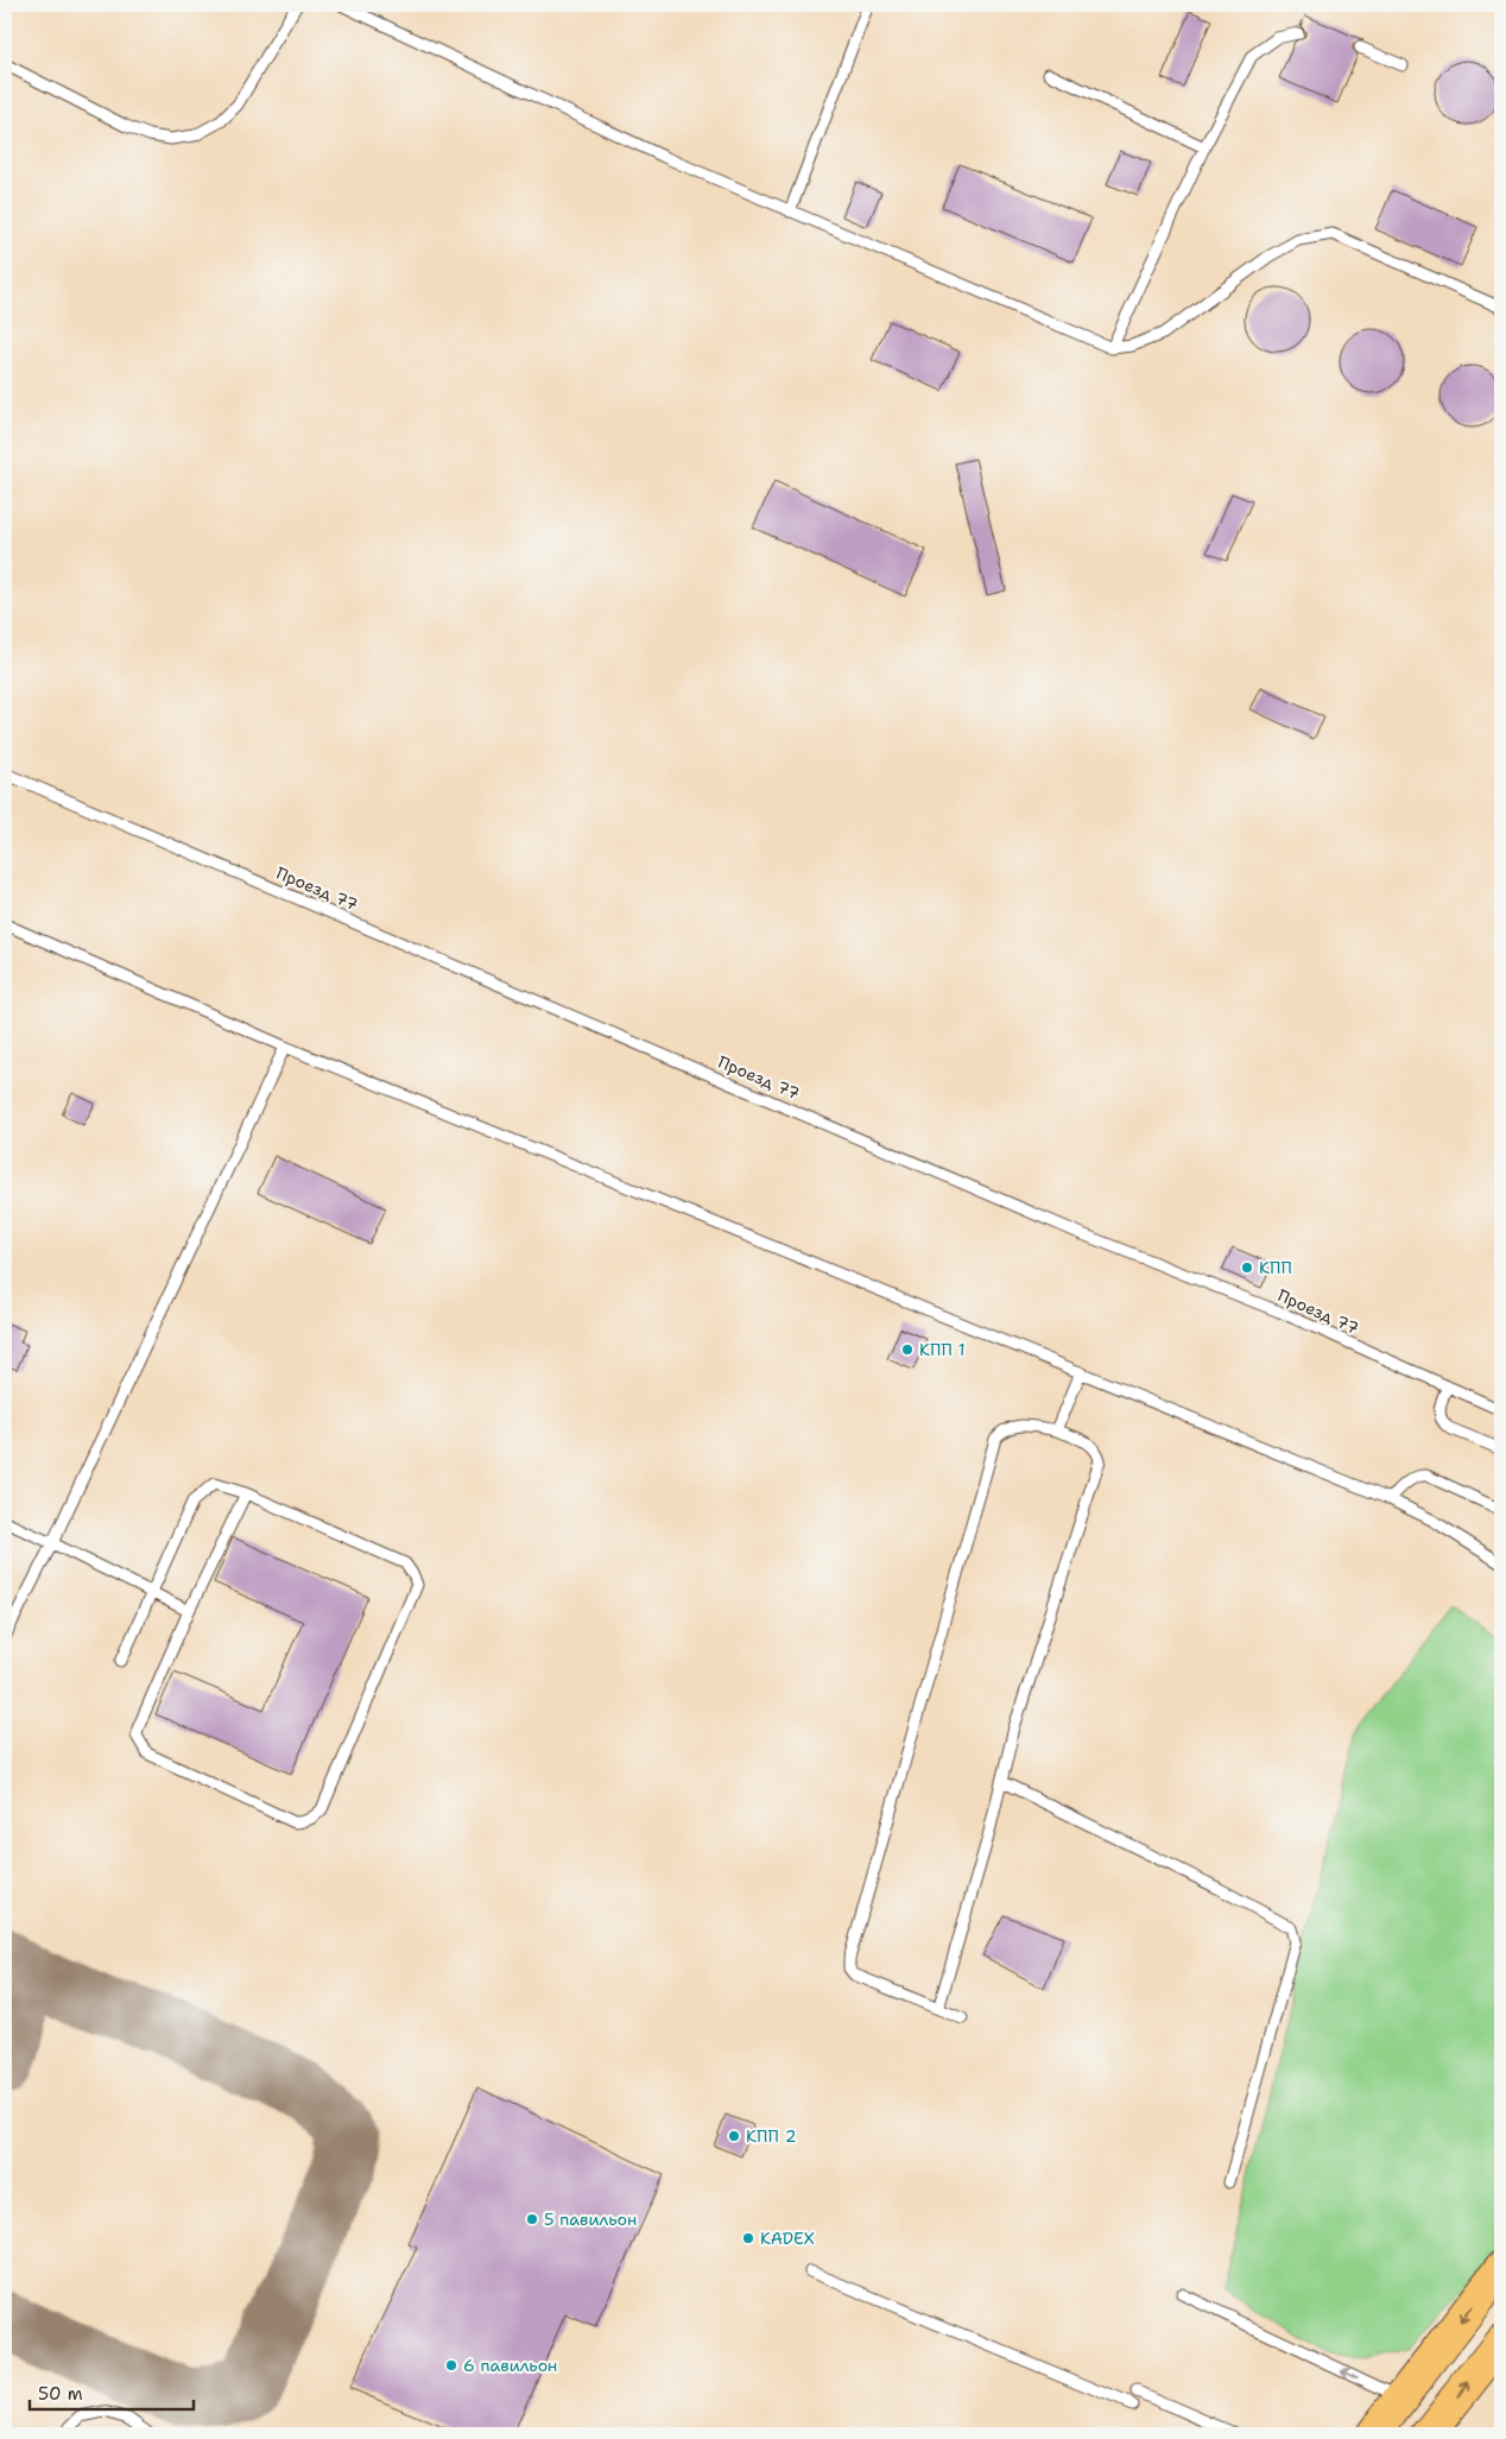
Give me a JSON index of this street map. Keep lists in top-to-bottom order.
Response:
{
  "streets": {
    "lane": ["Проезд 77"]
  },
  "places": [
    "КПП",
    "КПП 1",
    "КПП 2",
    "5 павильон",
    "KADEX",
    "6 павильон"
  ],
  "scale_bar": "50 m"
}
